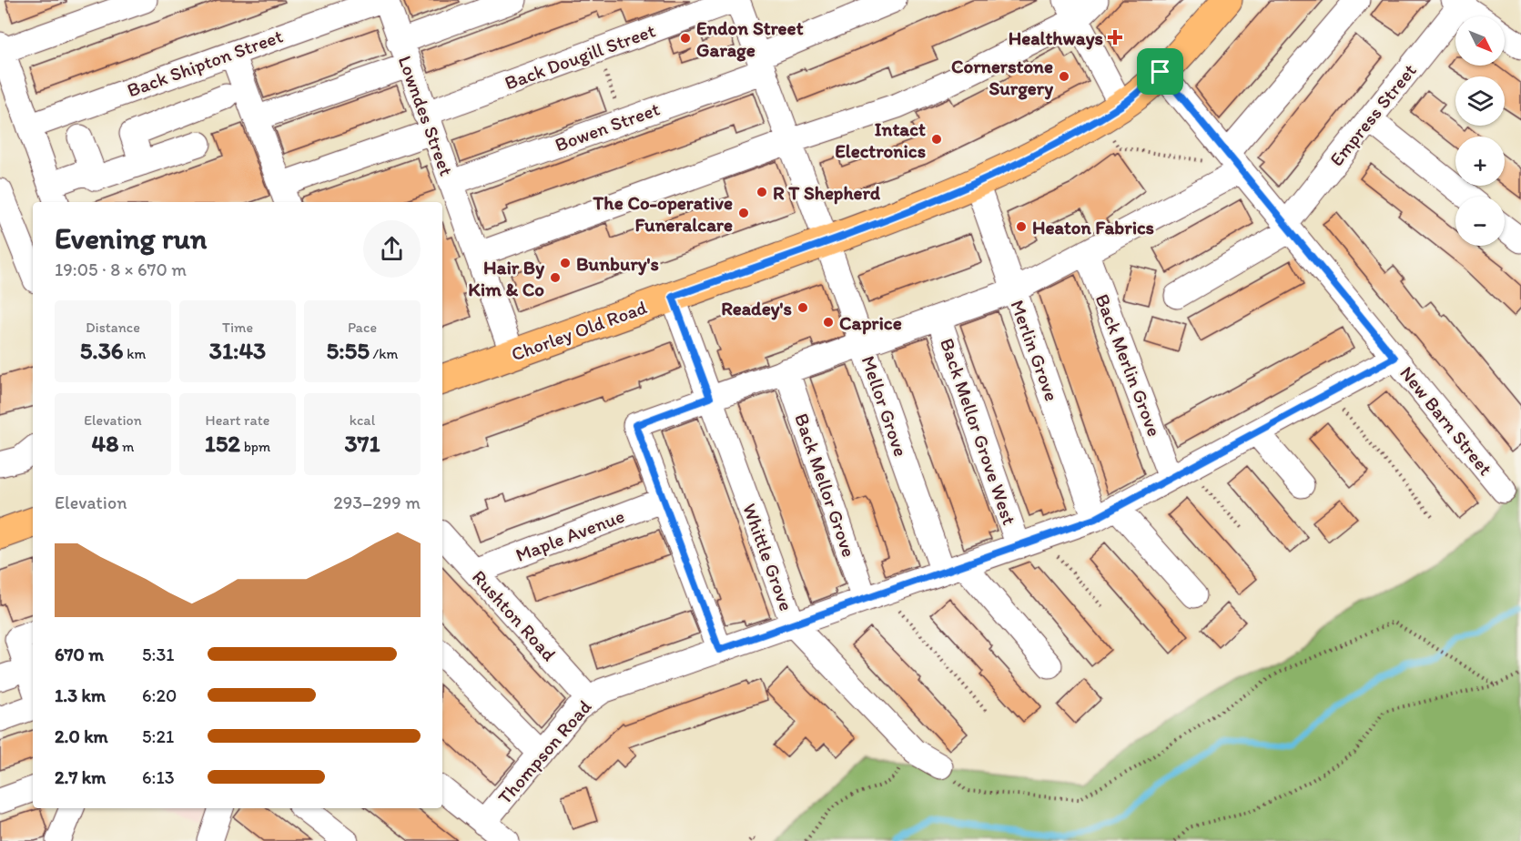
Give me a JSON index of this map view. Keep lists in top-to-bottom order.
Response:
{
  "streets": {
    "main road": ["Chorley Old Road"],
    "street": [
      "Back Dougill Street",
      "Back Shipton Street",
      "Empress Street",
      "Lowndes Street",
      "Bowen Street",
      "Merlin Grove",
      "Back Merlin Grove",
      "Mellor Grove",
      "New Barn Street",
      "Back Mellor Grove West",
      "Back Mellor Grove",
      "Maple Avenue",
      "Whittle Grove",
      "Rushton Road",
      "Thompson Road"
    ]
  },
  "crossings": [
    ["Back Dougill Street", "Lowndes Street"],
    ["Back Dougill Street", "Mellor Grove"],
    ["Empress Street", "New Barn Street"],
    ["Lowndes Street", "Bowen Street"],
    ["Lowndes Street", "Chorley Old Road"],
    ["Bowen Street", "Mellor Grove"],
    ["Chorley Old Road", "Merlin Grove"],
    ["Chorley Old Road", "Mellor Grove"],
    ["Chorley Old Road", "New Barn Street"],
    ["Chorley Old Road", "Whittle Grove"],
    ["Merlin Grove", "Thompson Road"],
    ["Back Merlin Grove", "Thompson Road"],
    ["Mellor Grove", "Thompson Road"],
    ["New Barn Street", "Thompson Road"],
    ["Back Mellor Grove West", "Thompson Road"],
    ["Back Mellor Grove", "Thompson Road"],
    ["Maple Avenue", "Rushton Road"],
    ["Whittle Grove", "Thompson Road"],
    ["Rushton Road", "Thompson Road"]
  ],
  "places": {
    "health": ["Healthways"],
    "other": [
      "Endon Street Garage",
      "Cornerstone Surgery",
      "Intact Electronics",
      "R T Shepherd",
      "The Co-operative Funeralcare",
      "Heaton Fabrics",
      "Bunbury's",
      "Hair By Kim & Co",
      "Readey's",
      "Caprice"
    ]
  },
  "north": "bottom right",
  "page": {
    "map_buttons": ["+", "−"],
    "heading": ["Evening run", "19:05 · 8 × 670 m"],
    "stats": [
      ["Distance", "5.36 km"],
      ["Time", "31:43"],
      ["Pace", "5:55 /km"],
      ["Elevation", "48 m"],
      ["Heart rate", "152 bpm"],
      ["kcal", "371"]
    ],
    "chart": ["Elevation", "293–299 m"],
    "list": [
      {
        "name": "670 m",
        "note": "5:31"
      },
      {
        "name": "1.3 km",
        "note": "6:20"
      },
      {
        "name": "2.0 km",
        "note": "5:21"
      },
      {
        "name": "2.7 km",
        "note": "6:13"
      }
    ]
  }
}
